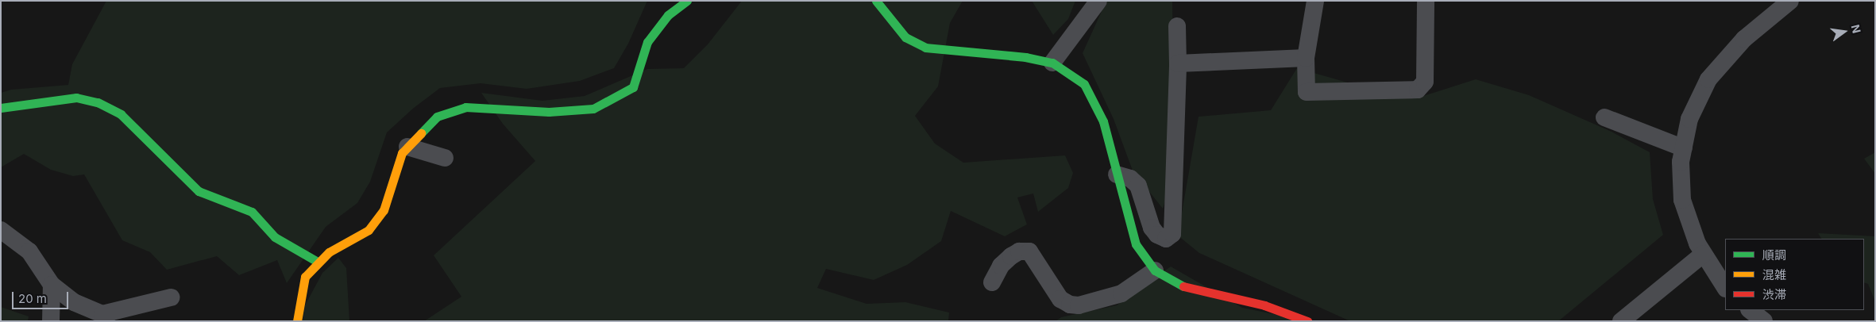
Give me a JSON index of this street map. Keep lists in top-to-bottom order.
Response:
{
  "legend": ["順調", "混雑", "渋滞"],
  "scale_bar": "20 m",
  "north": "right"
}
